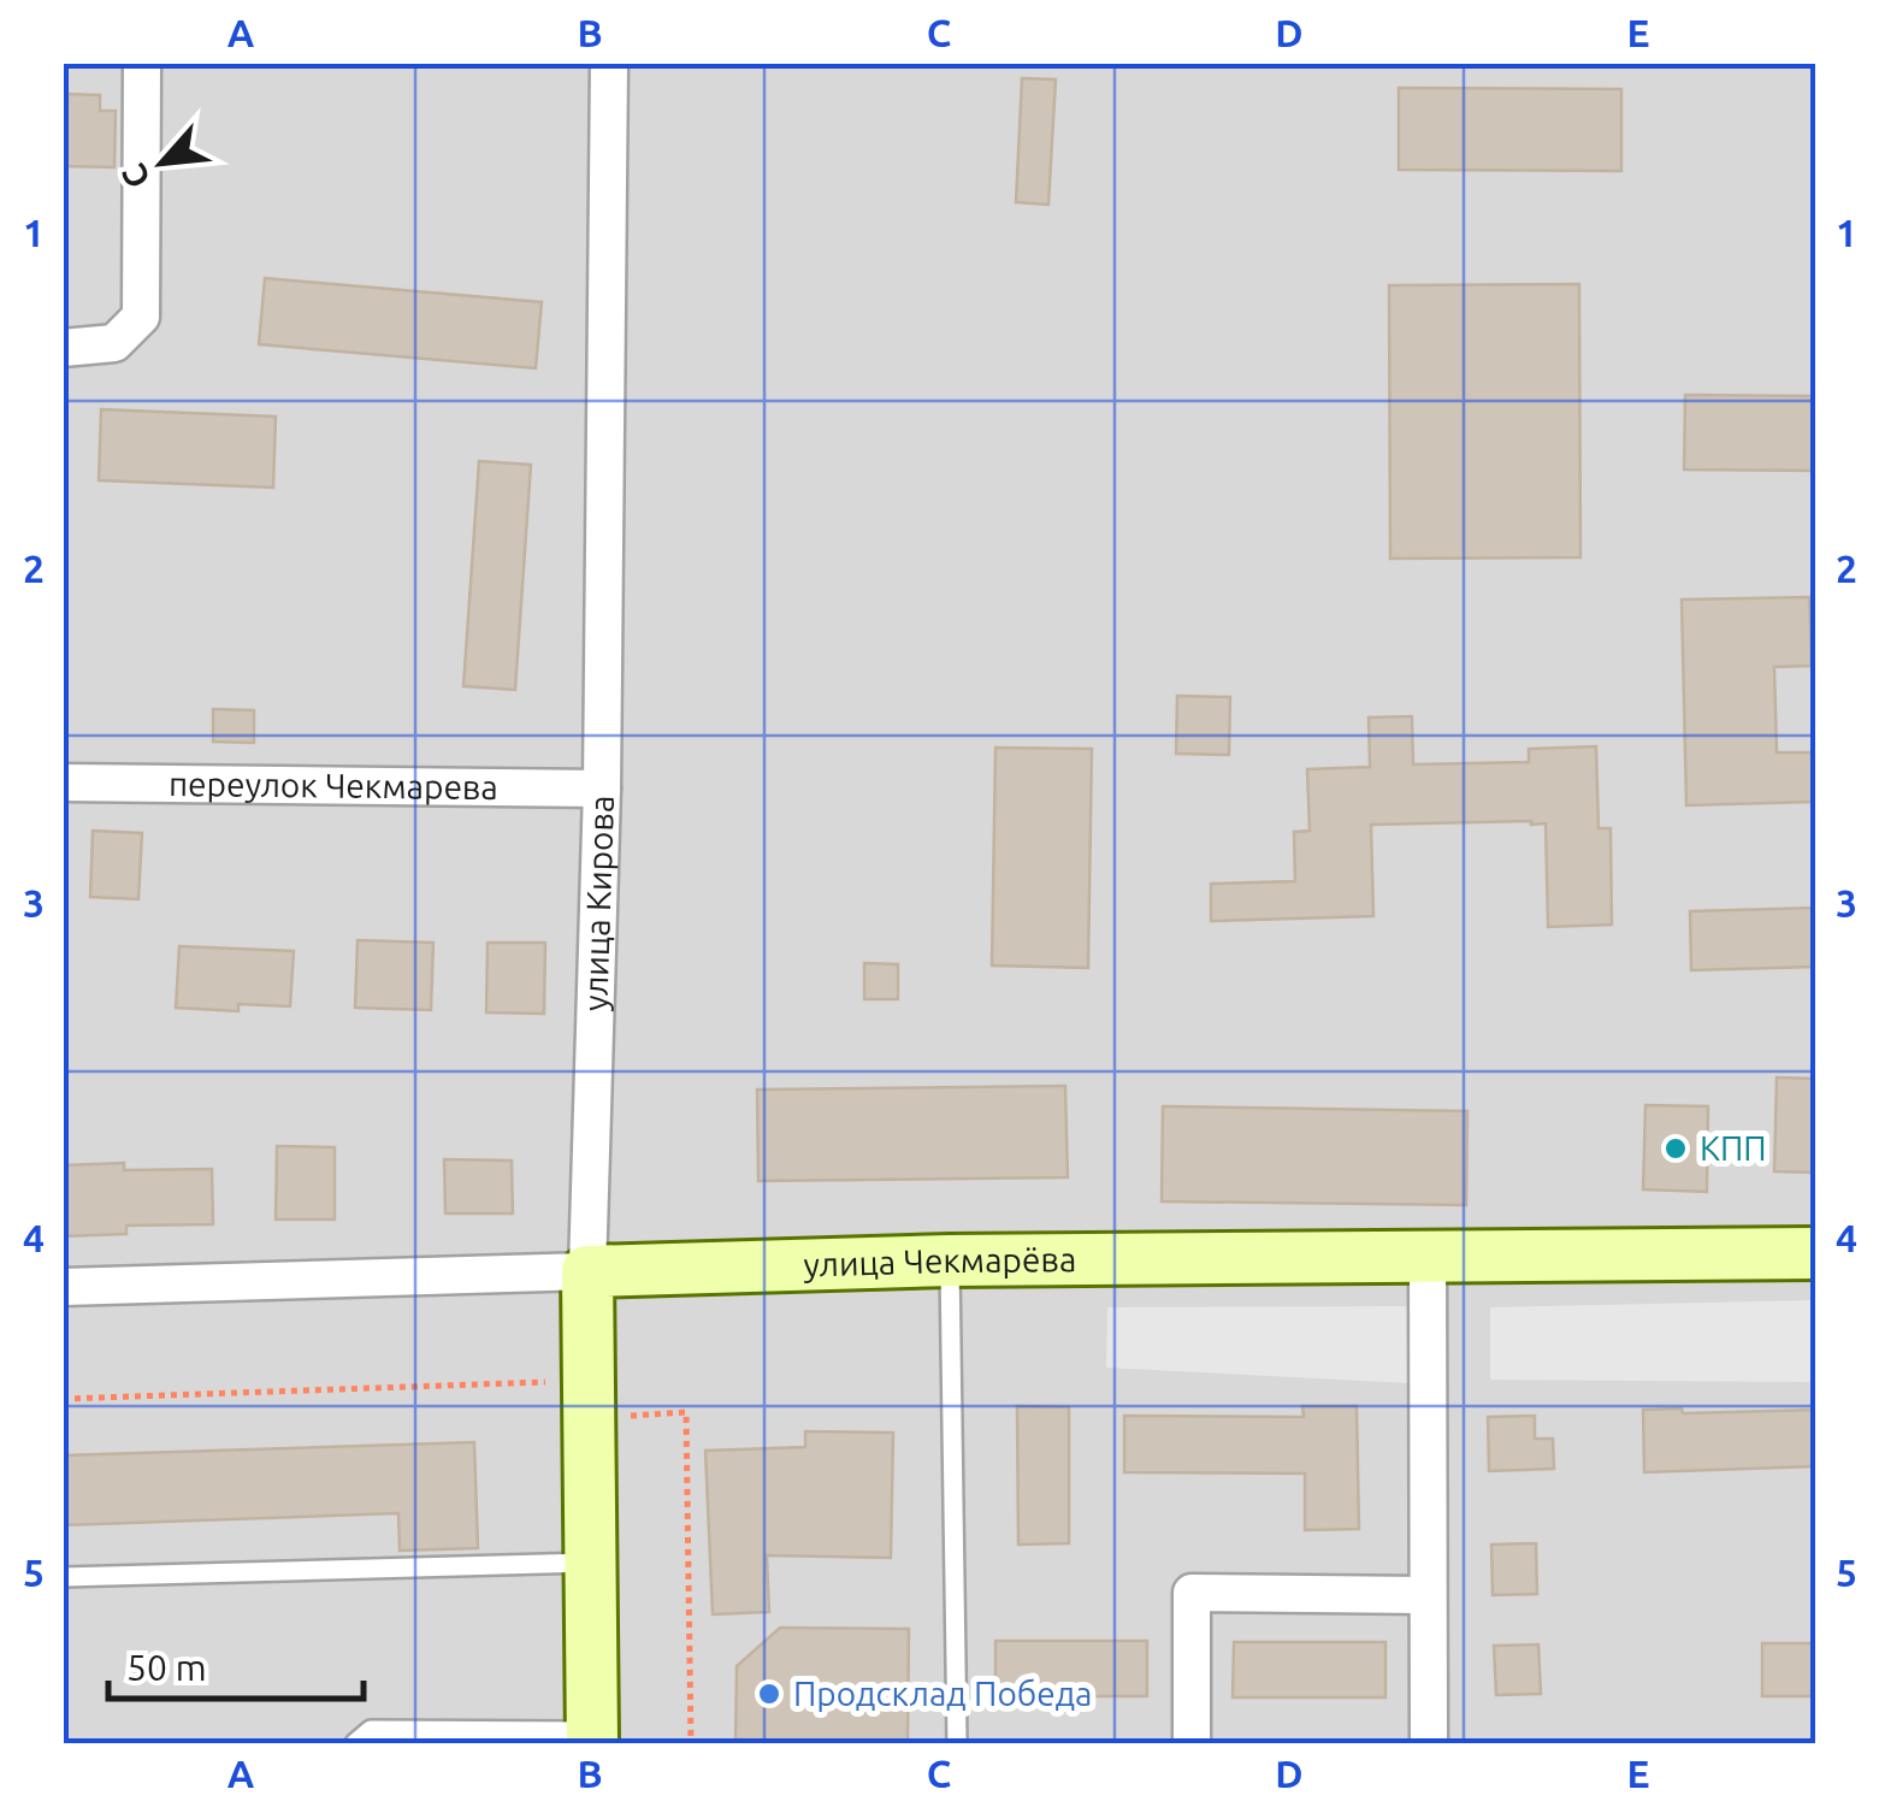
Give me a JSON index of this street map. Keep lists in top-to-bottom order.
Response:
{
  "streets": {
    "street": ["переулок Чекмарева", "улица Кирова", "улица Чекмарёва"]
  },
  "crossings": [
    ["переулок Чекмарева", "улица Кирова"],
    ["улица Кирова", "улица Чекмарёва"]
  ],
  "places": ["КПП", "Продсклад Победа"],
  "scale_bar": "50 m",
  "north": "bottom left",
  "grid": {
    "columns": [
      "A",
      "B",
      "C",
      "D",
      "E"
    ],
    "rows": [
      "1",
      "2",
      "3",
      "4",
      "5"
    ]
  }
}
